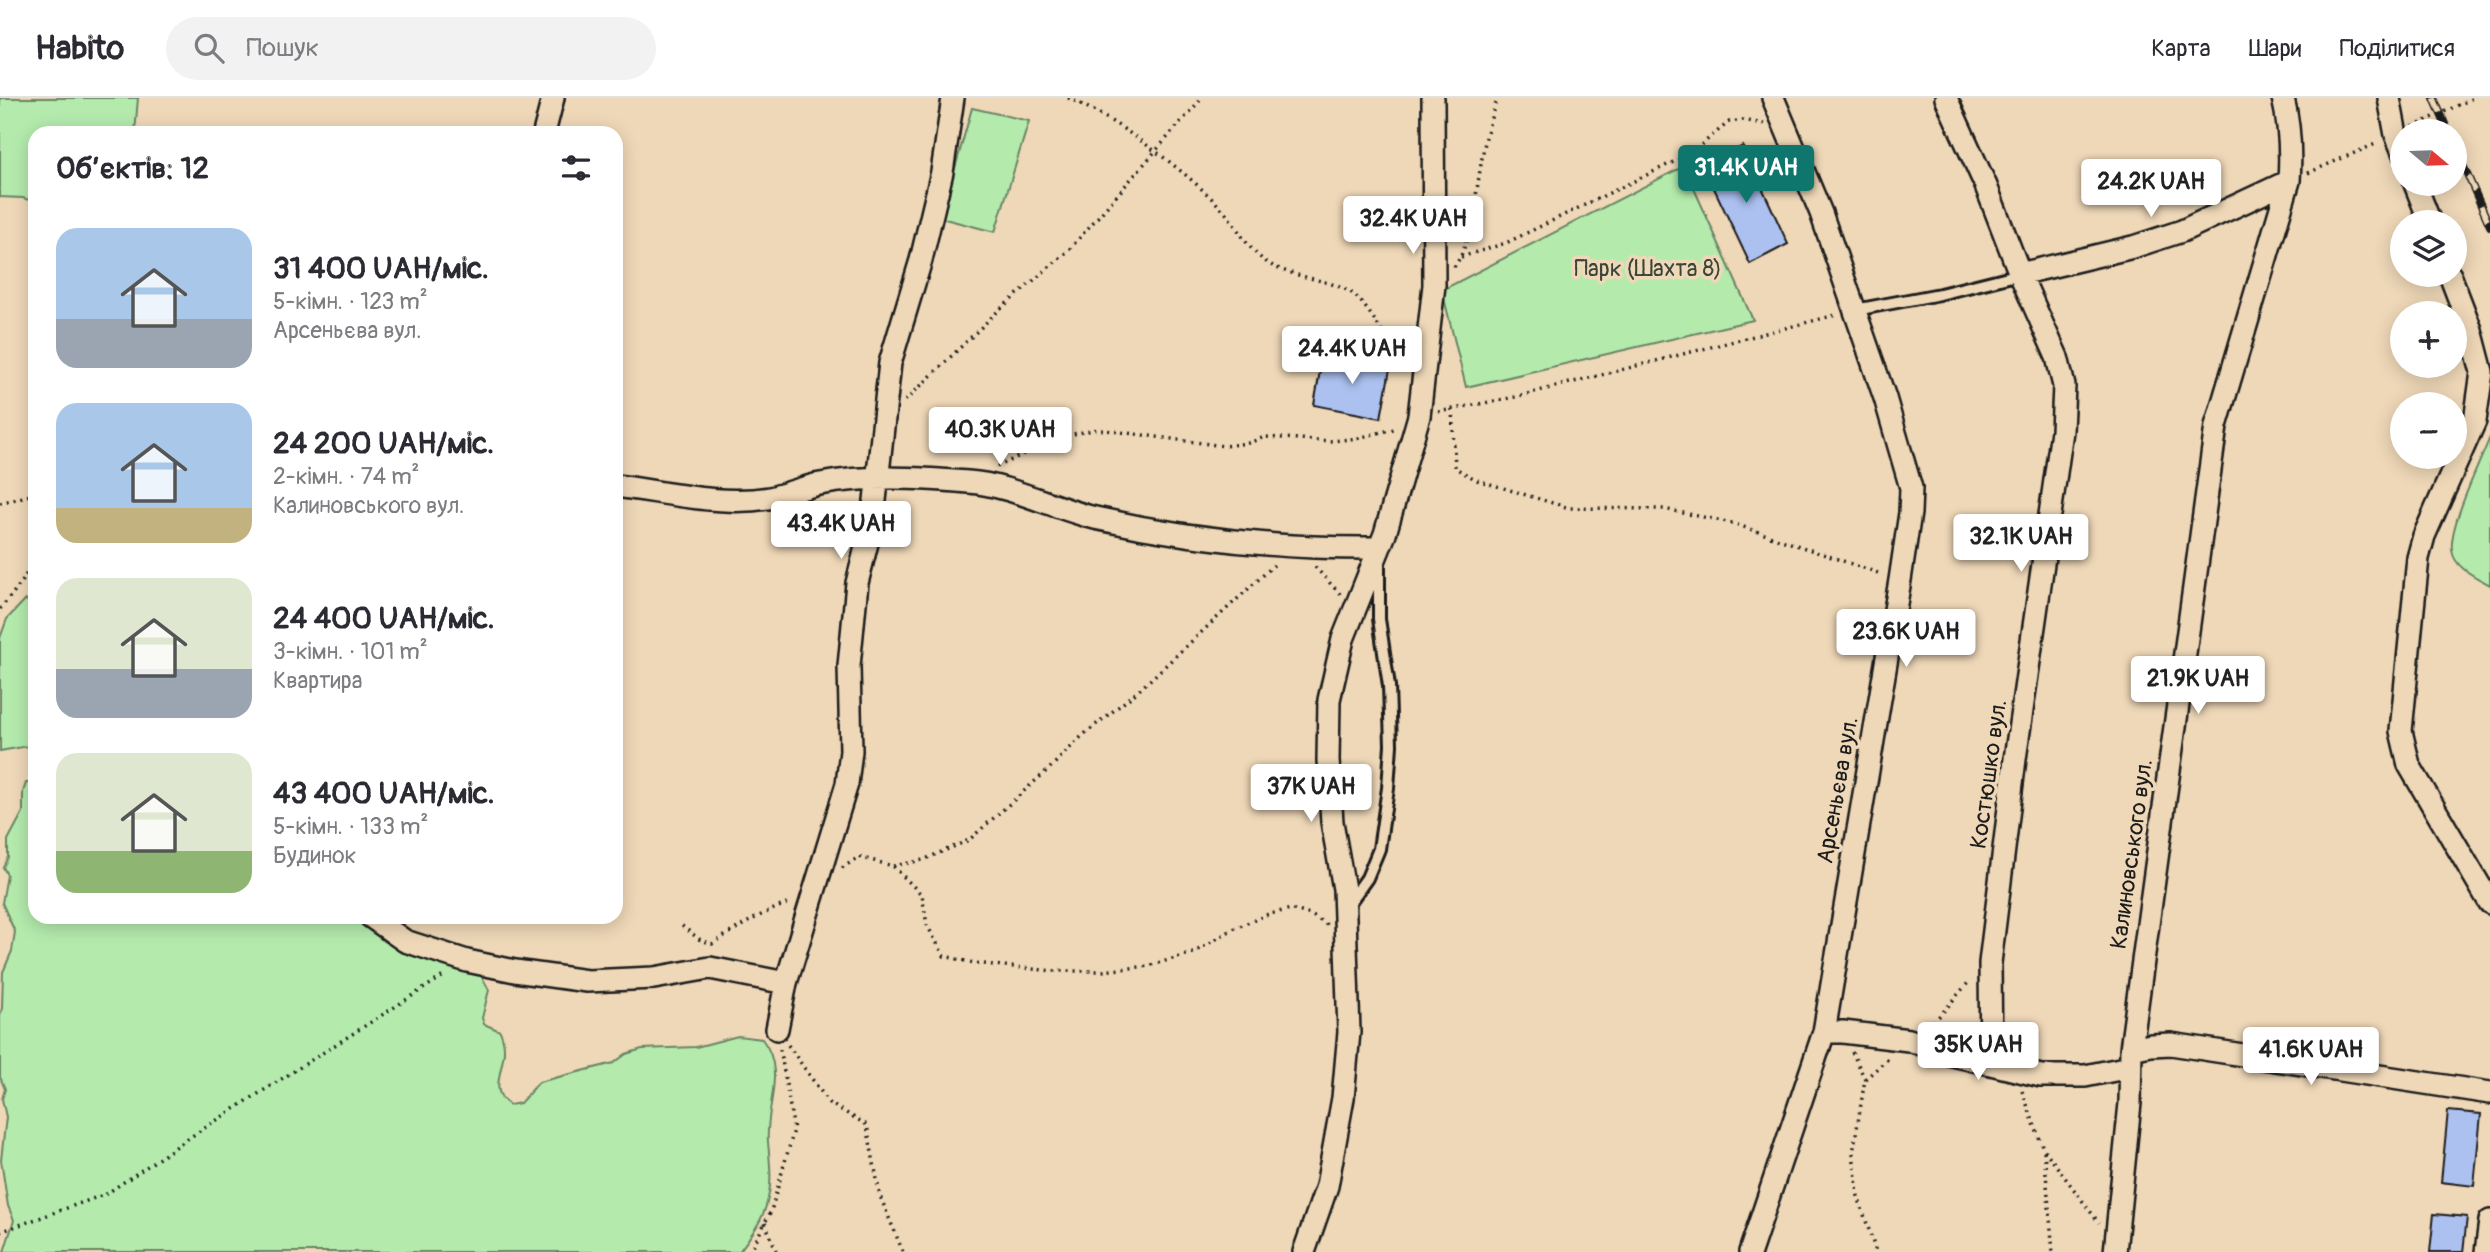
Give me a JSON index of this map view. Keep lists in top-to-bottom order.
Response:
{
  "streets": {
    "street": ["Костюшко вул.", "Арсеньєва вул.", "Калиновського вул."]
  },
  "parks": ["Парк (Шахта 8)"],
  "north": "right",
  "page": {
    "header": "Habito",
    "search": "Пошук",
    "nav": ["Карта", "Шари", "Поділитися"],
    "map_buttons": ["+", "−"],
    "heading": "Об’єктів: 12",
    "price": [
      "31.4K UAH",
      "24.2K UAH",
      "32.4K UAH",
      "24.4K UAH",
      "40.3K UAH",
      "43.4K UAH",
      "32.1K UAH",
      "23.6K UAH",
      "21.9K UAH",
      "37K UAH",
      "35K UAH",
      "41.6K UAH"
    ],
    "list": [
      {
        "name": "31 400 UAH/міс.",
        "note": "5-кімн. · 123 m² · Арсеньєва вул."
      },
      {
        "name": "24 200 UAH/міс.",
        "note": "2-кімн. · 74 m² · Калиновського вул."
      },
      {
        "name": "24 400 UAH/міс.",
        "note": "3-кімн. · 101 m² · Квартира"
      },
      {
        "name": "43 400 UAH/міс.",
        "note": "5-кімн. · 133 m² · Будинок"
      }
    ]
  }
}
